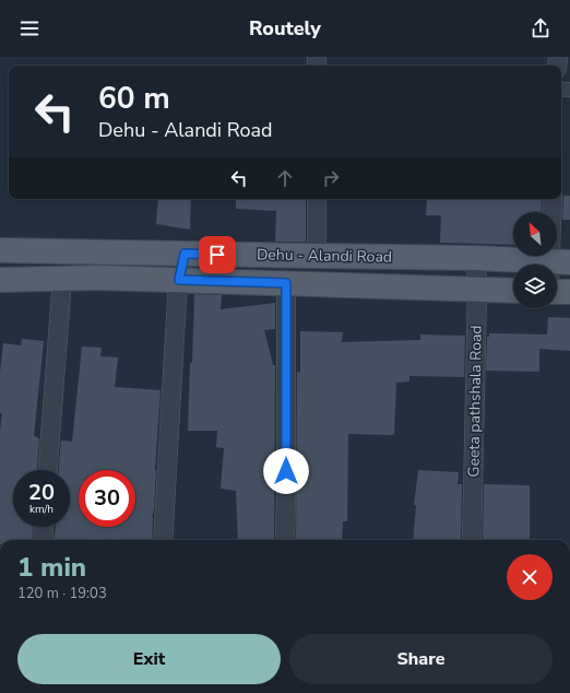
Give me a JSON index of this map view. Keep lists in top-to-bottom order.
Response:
{
  "streets": {
    "main road": ["Dehu - Alandi Road"],
    "street": ["Geeta pathshala Road"]
  },
  "crossings": [
    ["Dehu - Alandi Road", "Geeta pathshala Road"]
  ],
  "north": "top left",
  "page": {
    "header": "Routely",
    "turn": ["60 m", "Dehu - Alandi Road"],
    "speed": "20 km/h",
    "limit": "30",
    "heading": ["1 min", "120 m · 19:03"],
    "buttons": ["Exit", "Share"]
  }
}
